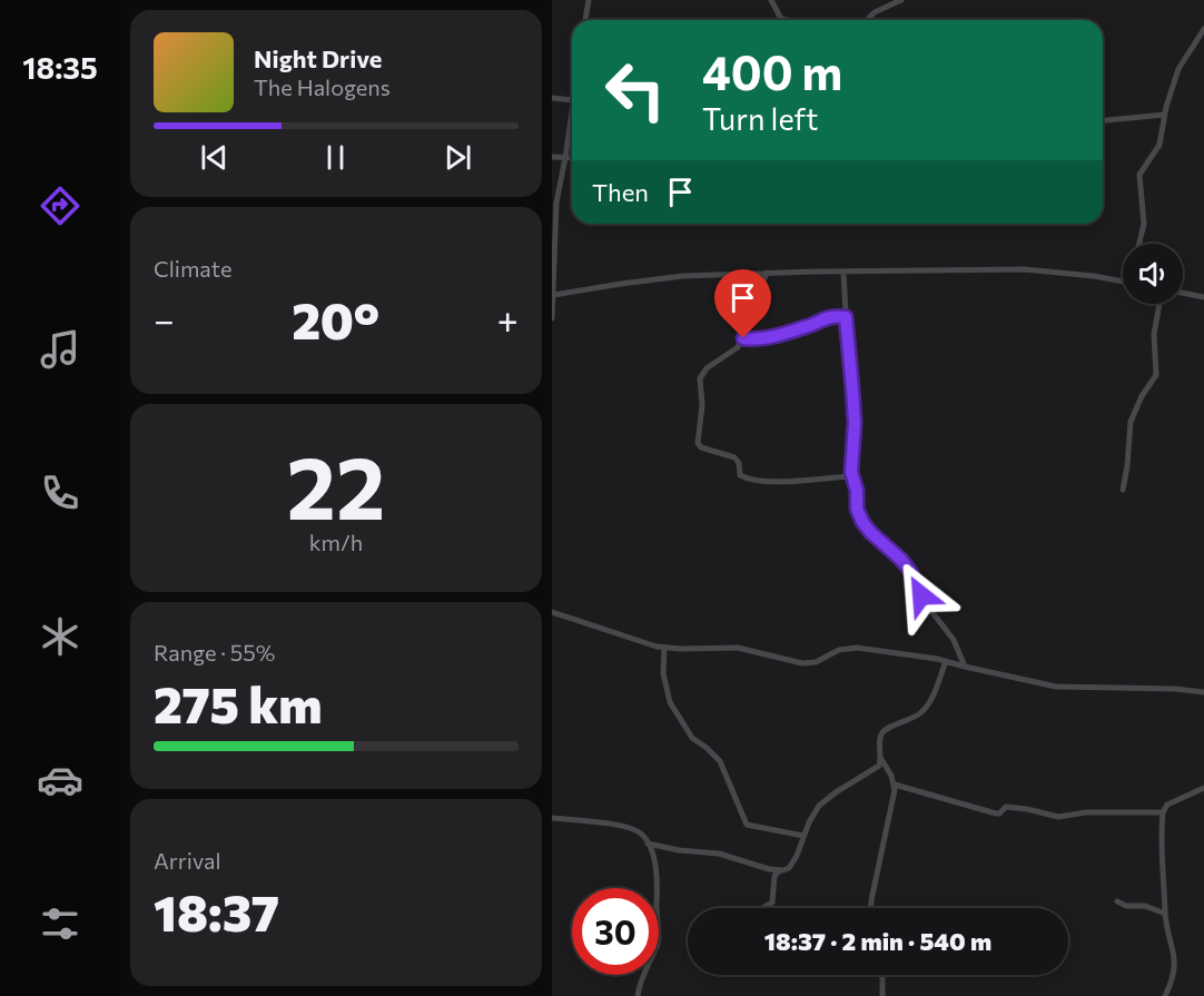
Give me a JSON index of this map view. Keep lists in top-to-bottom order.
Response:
{
  "page": {
    "tabs": "18:35",
    "turn": ["400 m", "Turn left"],
    "song": ["Night Drive", "The Halogens"],
    "then": "Then",
    "tile": [
      "Climate",
      ["22", "km/h"],
      ["Range · 55%", "275 km"],
      ["Arrival", "18:37"]
    ],
    "heat": ["−", "20°", "+"],
    "limit": "30",
    "trip": "18:37 · 2 min · 540 m"
  }
}
